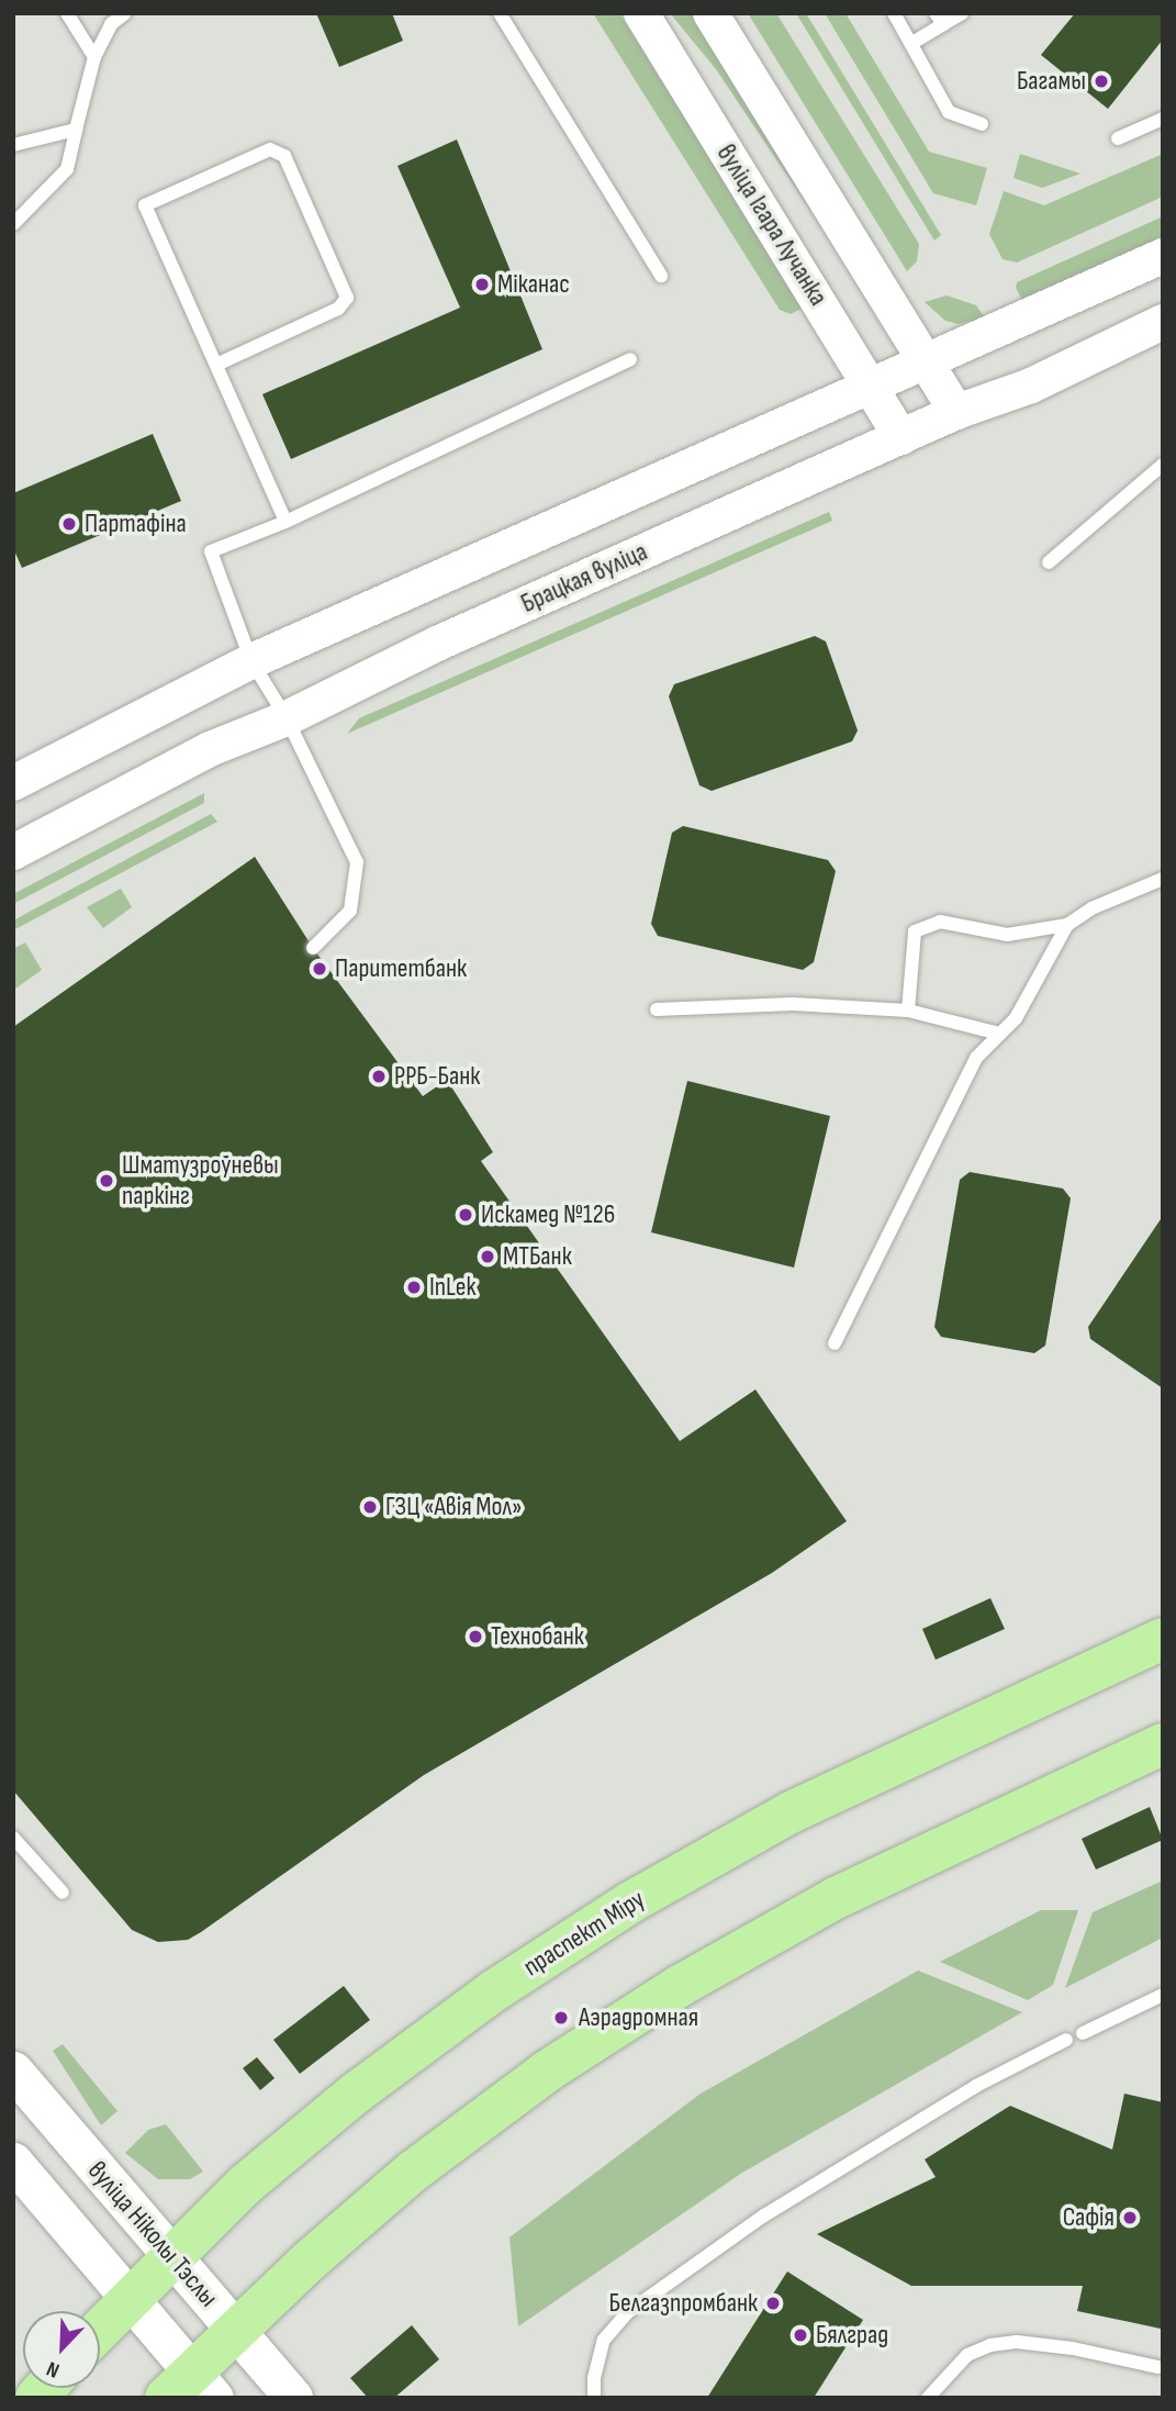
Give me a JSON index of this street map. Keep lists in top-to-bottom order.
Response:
{
  "streets": {
    "main road": ["праспект Міру", "вуліца Ніколы Тэслы"],
    "street": ["вуліца Ігара Лучанка", "Брацкая вуліца"]
  },
  "crossings": [
    ["вуліца Ігара Лучанка", "Брацкая вуліца"],
    ["праспект Міру", "вуліца Ніколы Тэслы"]
  ],
  "places": [
    "Багамы",
    "Міканас",
    "Партафіна",
    "Паритетбанк",
    "РРБ-Банк",
    "Шматузроўневы паркінг",
    "Искамед №126",
    "МТБанк",
    "InLek",
    "ГЗЦ «Авія Мол»",
    "Технобанк",
    "Аэрадромная",
    "Сафія",
    "Белгазпромбанк",
    "Бялград"
  ],
  "north": "bottom left"
}
